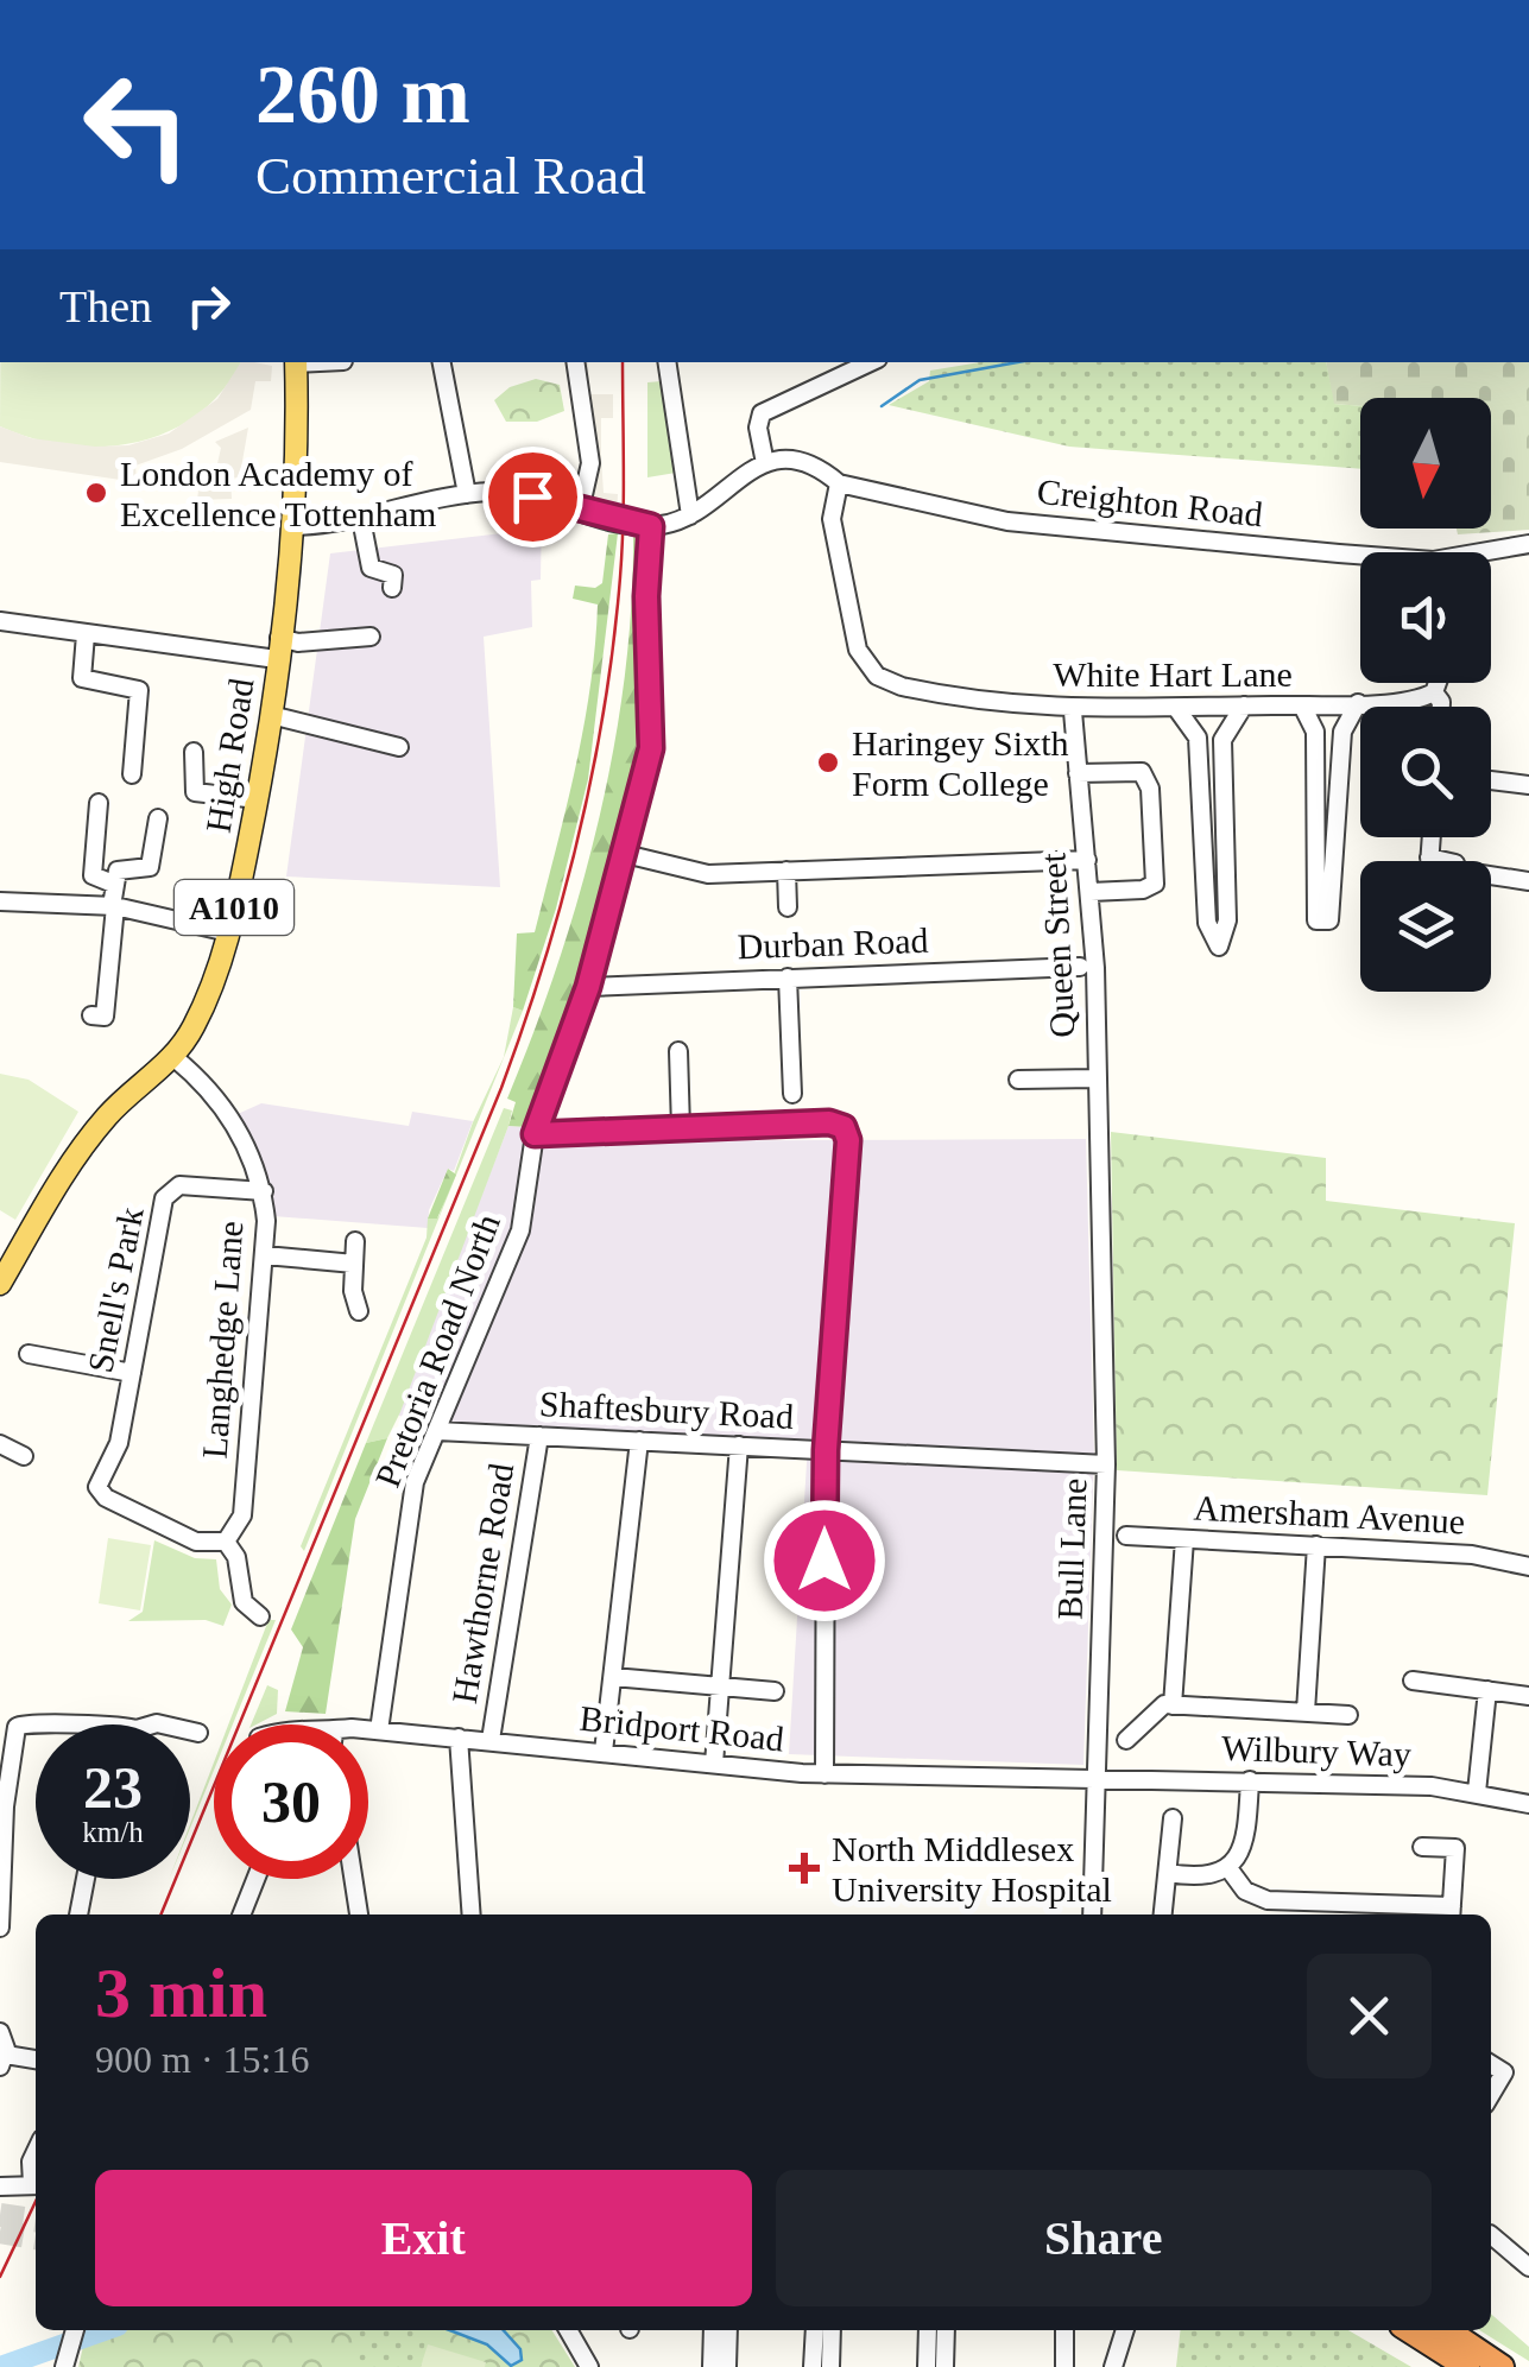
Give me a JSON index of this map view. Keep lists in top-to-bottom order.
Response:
{
  "streets": {
    "main road": ["High Road", "A1010"],
    "street": [
      "Creighton Road",
      "White Hart Lane",
      "Durban Road",
      "Queen Street",
      "Snell's Park",
      "Langhedge Lane",
      "Pretoria Road North",
      "Shaftesbury Road",
      "Amersham Avenue",
      "Bull Lane",
      "Hawthorne Road",
      "Bridport Road",
      "Wilbury Way"
    ]
  },
  "crossings": [
    ["Creighton Road", "White Hart Lane"],
    ["White Hart Lane", "Queen Street"],
    ["High Road", "A1010"],
    ["High Road", "Langhedge Lane"],
    ["Durban Road", "Pretoria Road North"],
    ["Queen Street", "Bull Lane"],
    ["Snell's Park", "Langhedge Lane"],
    ["Pretoria Road North", "Shaftesbury Road"],
    ["Pretoria Road North", "Bridport Road"],
    ["Shaftesbury Road", "Bull Lane"],
    ["Shaftesbury Road", "Hawthorne Road"],
    ["Bull Lane", "Bridport Road"],
    ["Bull Lane", "Wilbury Way"],
    ["Hawthorne Road", "Bridport Road"],
    ["Bridport Road", "Wilbury Way"]
  ],
  "places": {
    "other": ["London Academy of Excellence Tottenham", "Haringey Sixth Form College"],
    "health": ["North Middlesex University Hospital"]
  },
  "north": "bottom",
  "page": {
    "turn": ["260 m", "Commercial Road"],
    "then": "Then",
    "speed": "23 km/h",
    "limit": "30",
    "heading": ["3 min", "900 m · 15:16"],
    "buttons": ["Exit", "Share"]
  }
}
